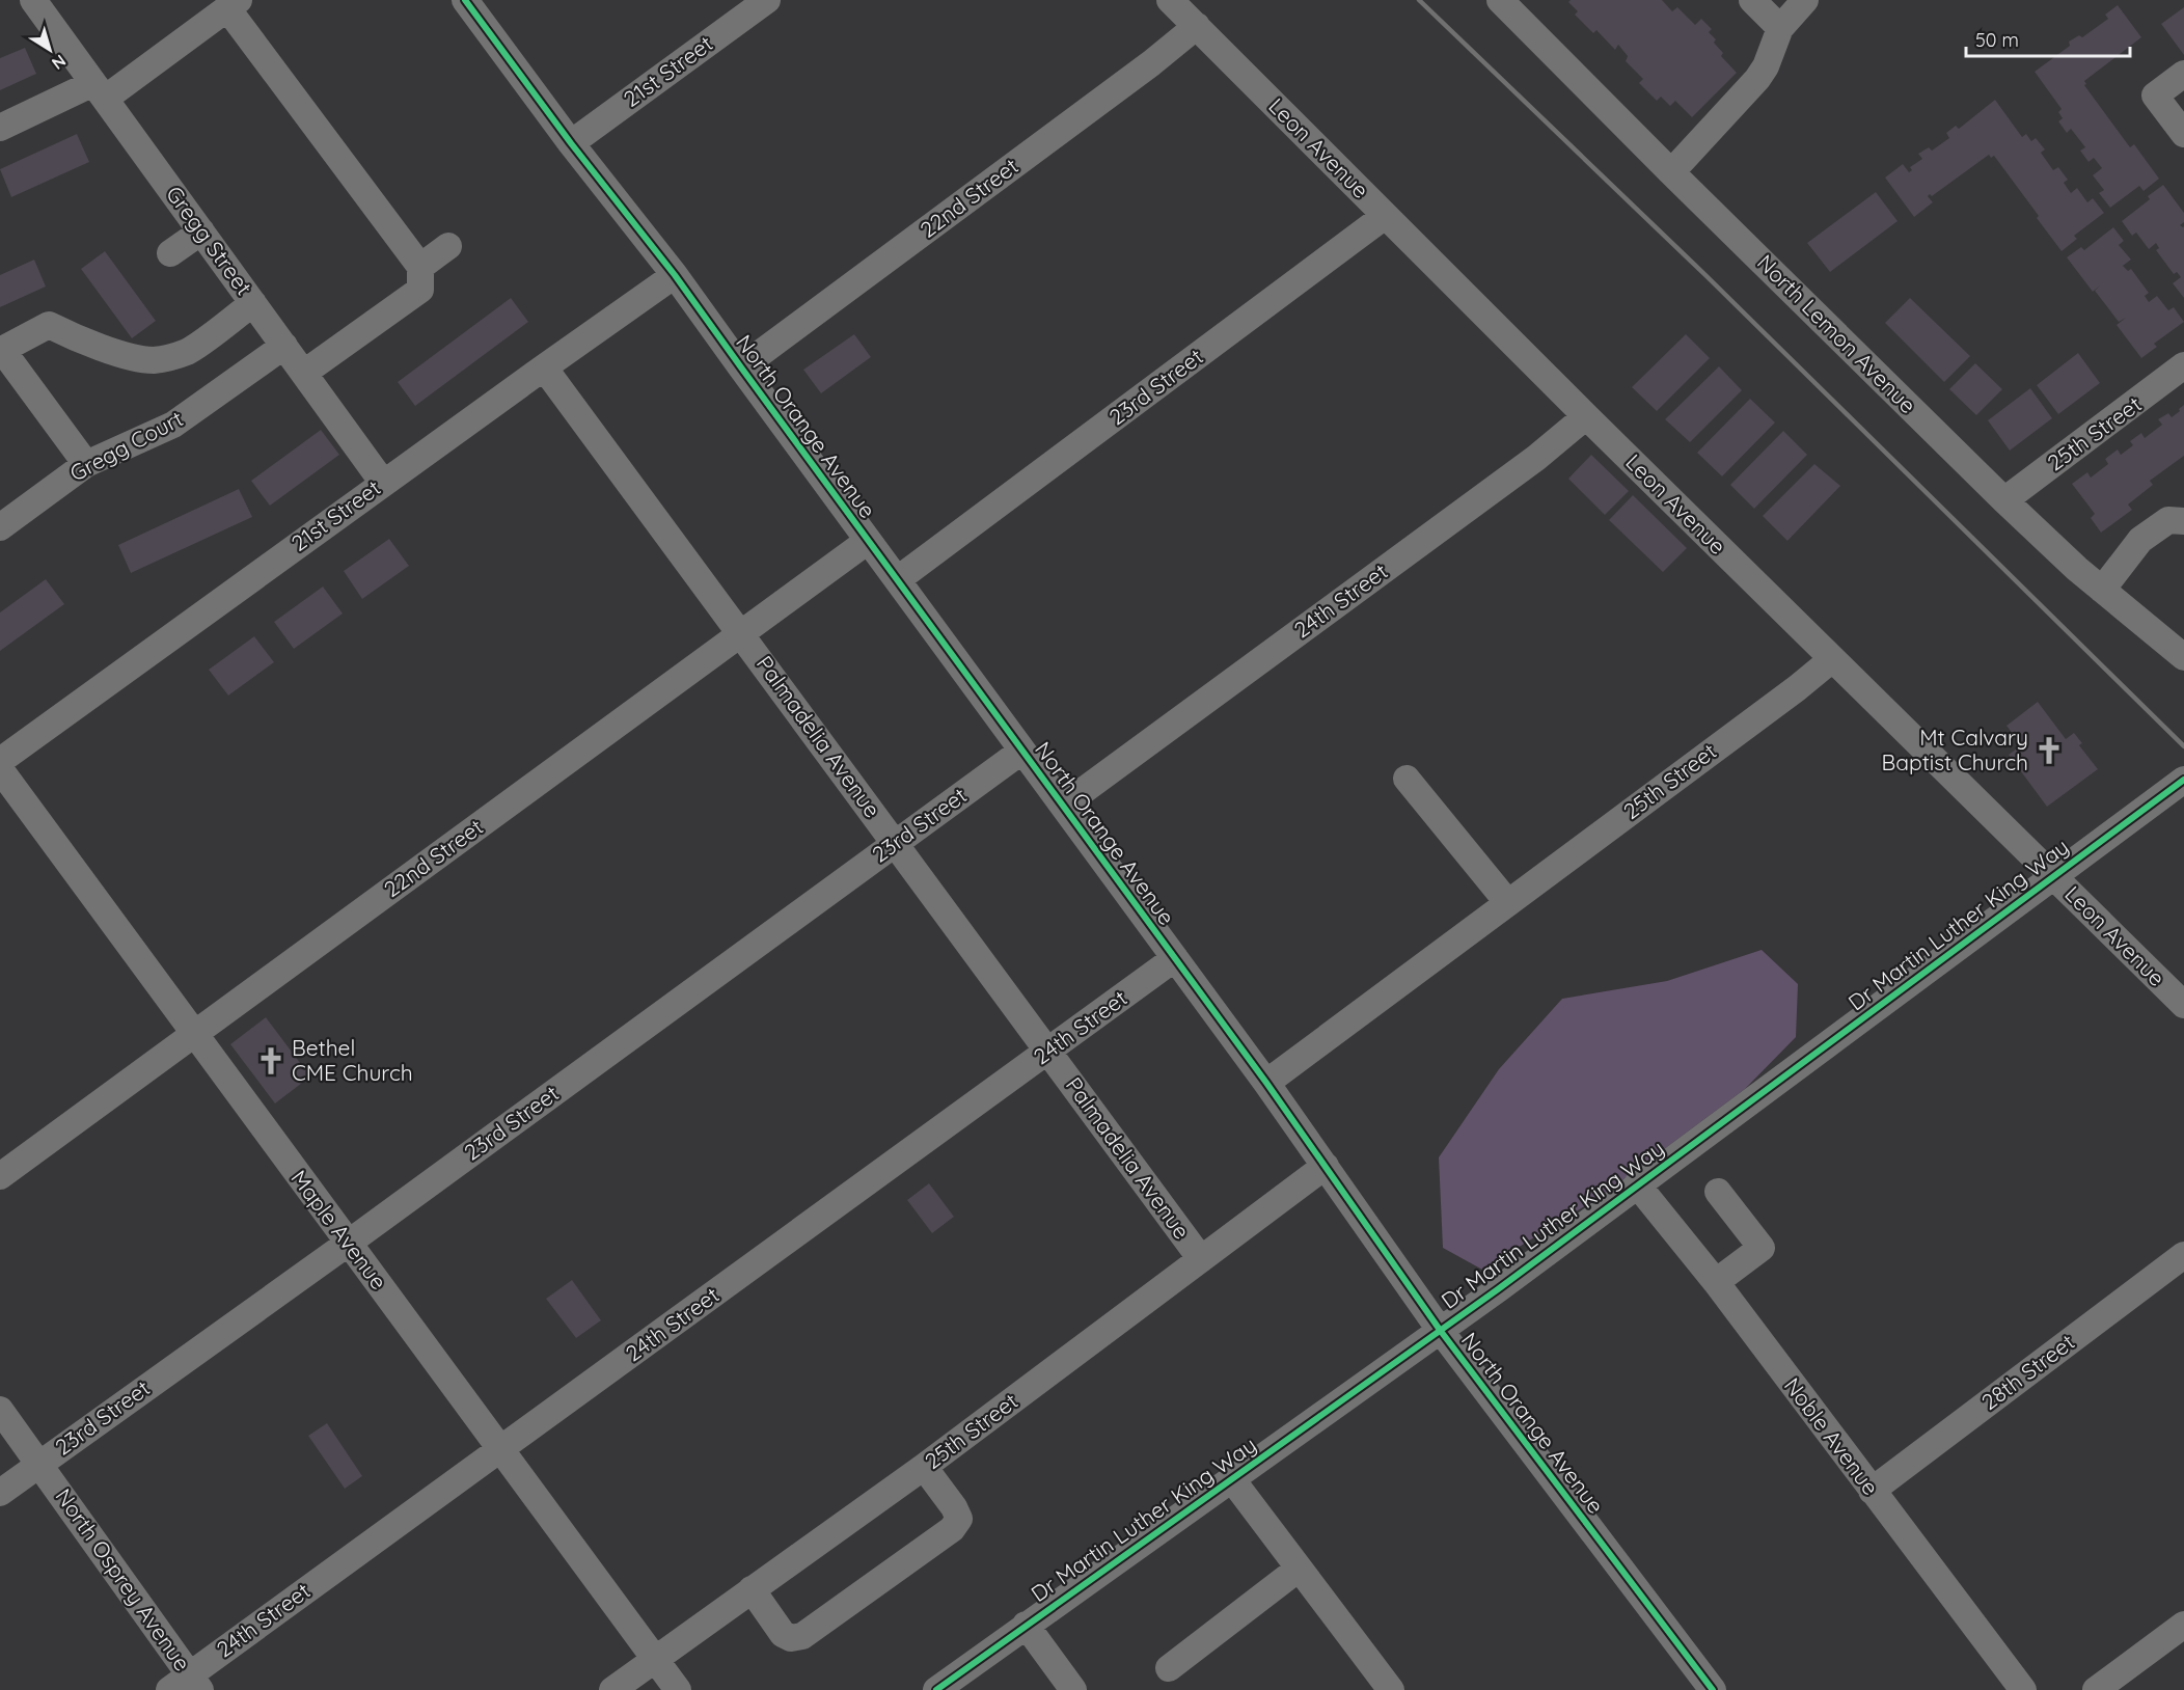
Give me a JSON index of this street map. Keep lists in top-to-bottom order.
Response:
{
  "streets": {
    "street": [
      "21st Street",
      "Leon Avenue",
      "22nd Street",
      "Gregg Street",
      "North Lemon Avenue",
      "23rd Street",
      "North Orange Avenue",
      "25th Street",
      "Gregg Court",
      "24th Street",
      "Palmadelia Avenue",
      "Dr Martin Luther King Way",
      "Maple Avenue",
      "28th Street",
      "Noble Avenue",
      "North Osprey Avenue"
    ]
  },
  "crossings": [
    ["21st Street", "Gregg Street"],
    ["21st Street", "North Orange Avenue"],
    ["21st Street", "Palmadelia Avenue"],
    ["Leon Avenue", "22nd Street"],
    ["Leon Avenue", "23rd Street"],
    ["Leon Avenue", "25th Street"],
    ["Leon Avenue", "24th Street"],
    ["Leon Avenue", "Dr Martin Luther King Way"],
    ["22nd Street", "North Orange Avenue"],
    ["22nd Street", "Palmadelia Avenue"],
    ["22nd Street", "Maple Avenue"],
    ["Gregg Street", "Gregg Court"],
    ["North Lemon Avenue", "25th Street"],
    ["23rd Street", "North Orange Avenue"],
    ["23rd Street", "Palmadelia Avenue"],
    ["23rd Street", "Maple Avenue"],
    ["23rd Street", "North Osprey Avenue"],
    ["North Orange Avenue", "25th Street"],
    ["North Orange Avenue", "24th Street"],
    ["North Orange Avenue", "Dr Martin Luther King Way"],
    ["25th Street", "Palmadelia Avenue"],
    ["25th Street", "Maple Avenue"],
    ["24th Street", "Palmadelia Avenue"],
    ["24th Street", "Maple Avenue"],
    ["24th Street", "North Osprey Avenue"],
    ["Dr Martin Luther King Way", "Noble Avenue"],
    ["28th Street", "Noble Avenue"]
  ],
  "places": {
    "church": ["Mt Calvary Baptist Church", "Bethel CME Church"]
  },
  "scale_bar": "50 m",
  "north": "bottom right"
}
